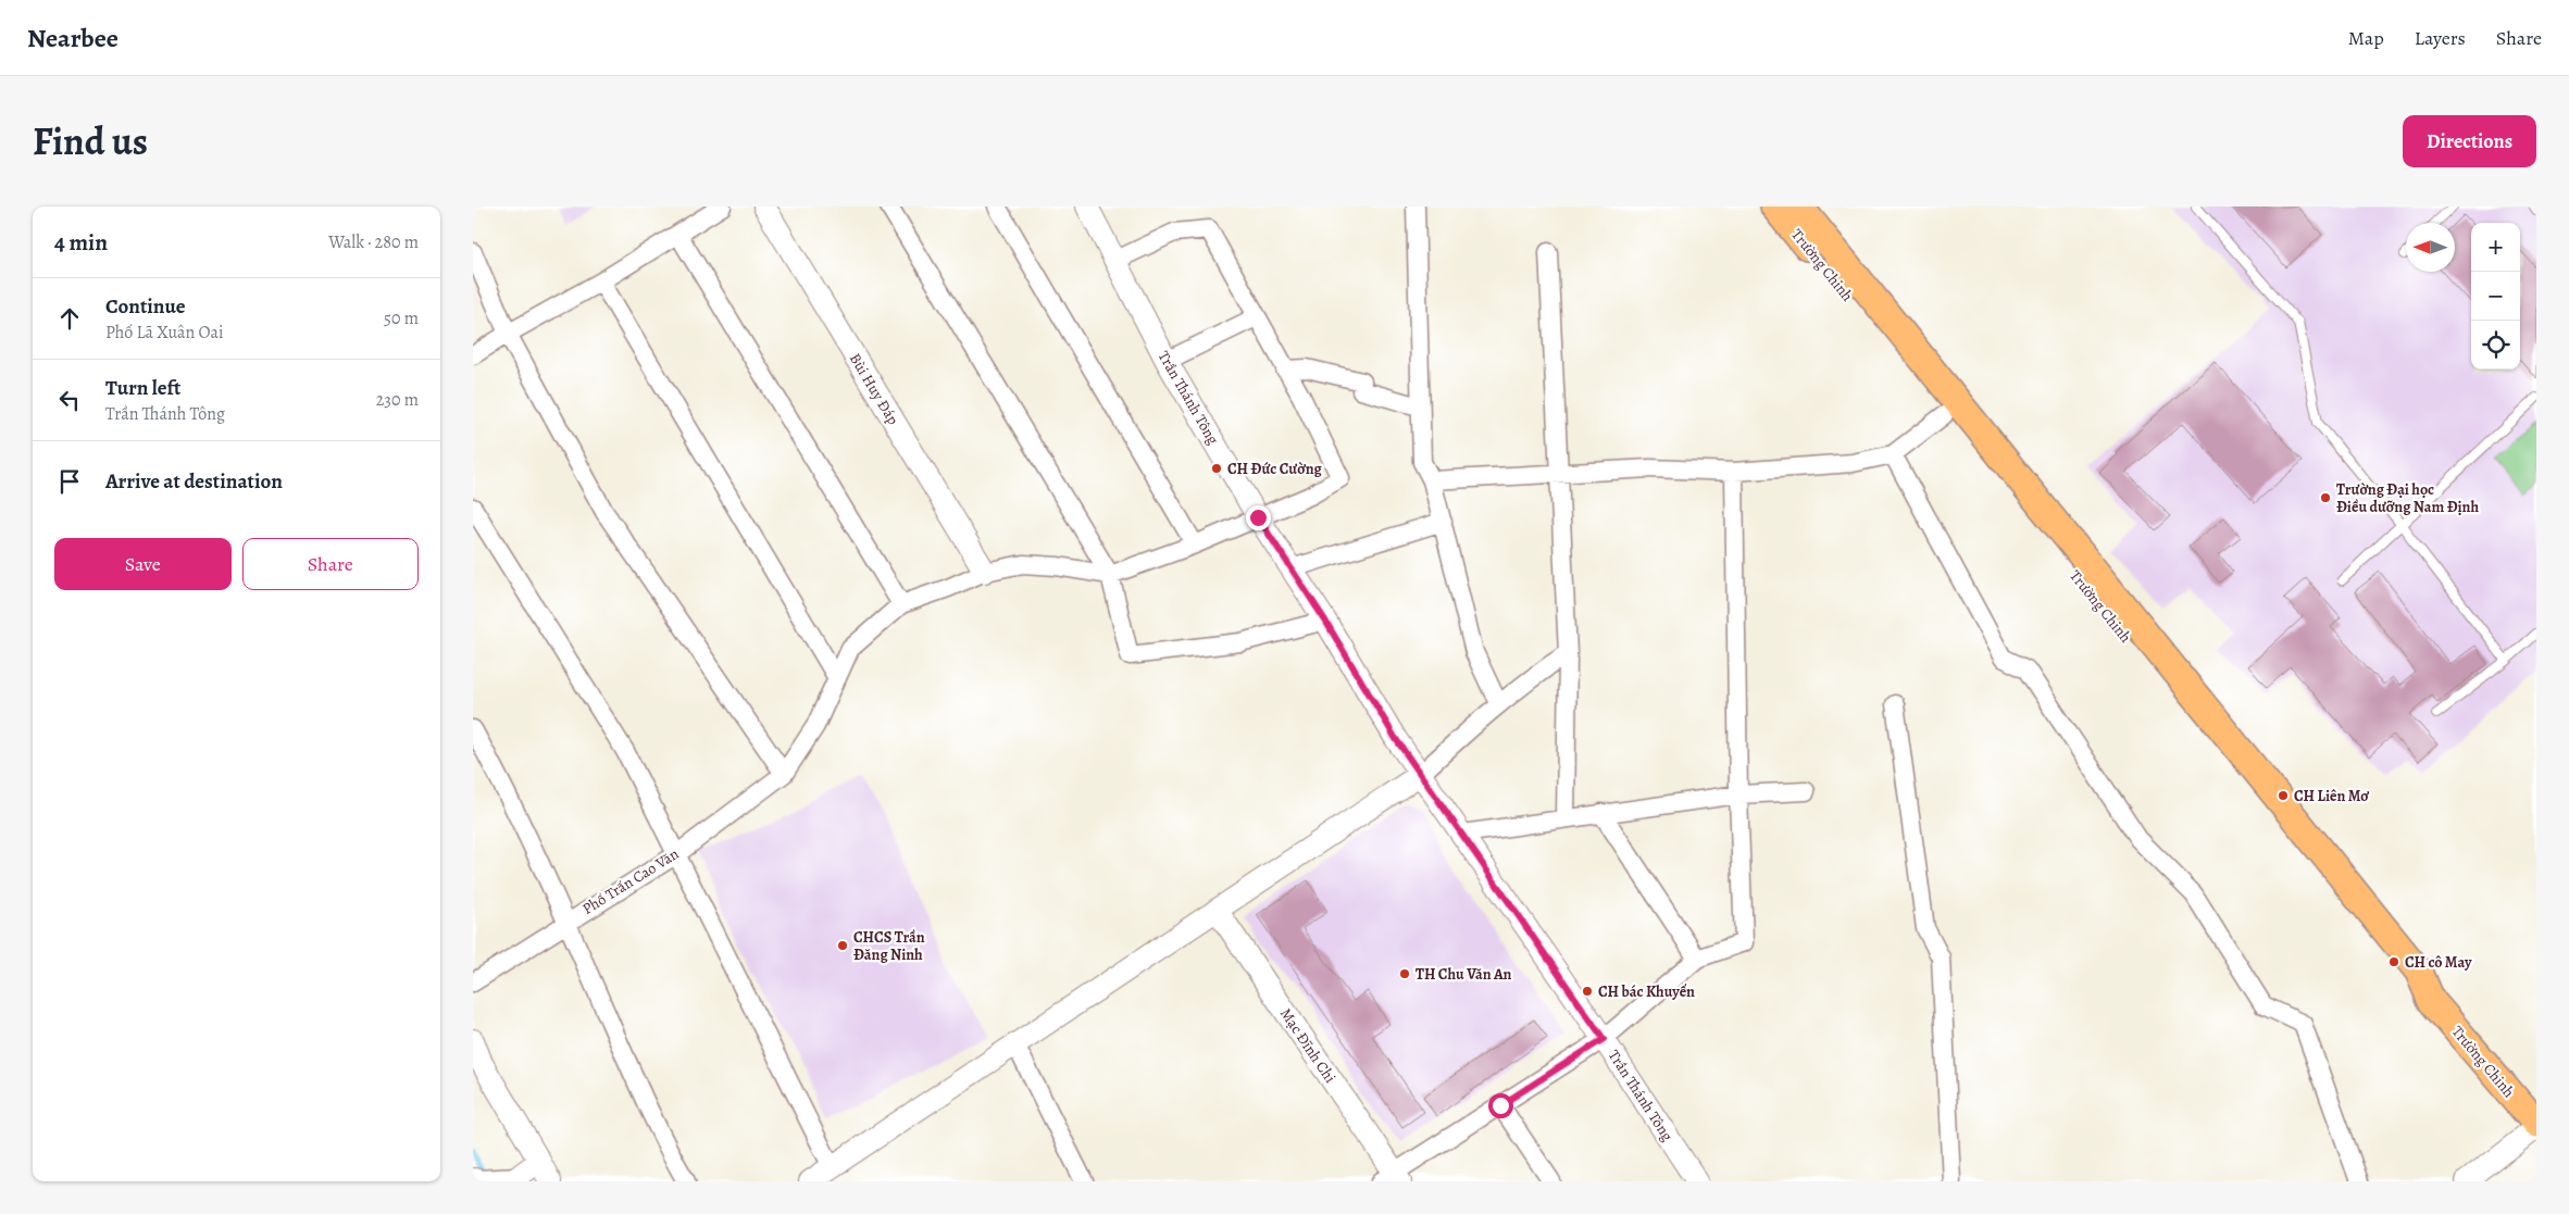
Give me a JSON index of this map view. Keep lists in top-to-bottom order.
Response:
{
  "streets": {
    "main road": ["Trường Chinh"],
    "street": [
      "Bùi Huy Đáp",
      "Trần Thánh Tông",
      "Phố Trấn Cao Văn",
      "Mạc Đĩnh Chi"
    ]
  },
  "places": [
    "CH Đức Cường",
    "Trường Đại học Điều dưỡng Nam Định",
    "CH Liên Mơ",
    "CHCS Trần Đăng Ninh",
    "CH cô May",
    "TH Chu Văn An",
    "CH bác Khuyến"
  ],
  "north": "left",
  "page": {
    "header": "Nearbee",
    "nav": ["Map", "Layers", "Share"],
    "title": "Find us",
    "buttons": [
      "Directions",
      ["Save", "Share"]
    ],
    "heading": ["4 min", "Walk · 280 m"],
    "map_buttons": ["+", "−"],
    "list": [
      ["Continue", "Phố Lã Xuân Oai", "50 m"],
      ["Turn left", "Trần Thánh Tông", "230 m"],
      "Arrive at destination"
    ]
  }
}
